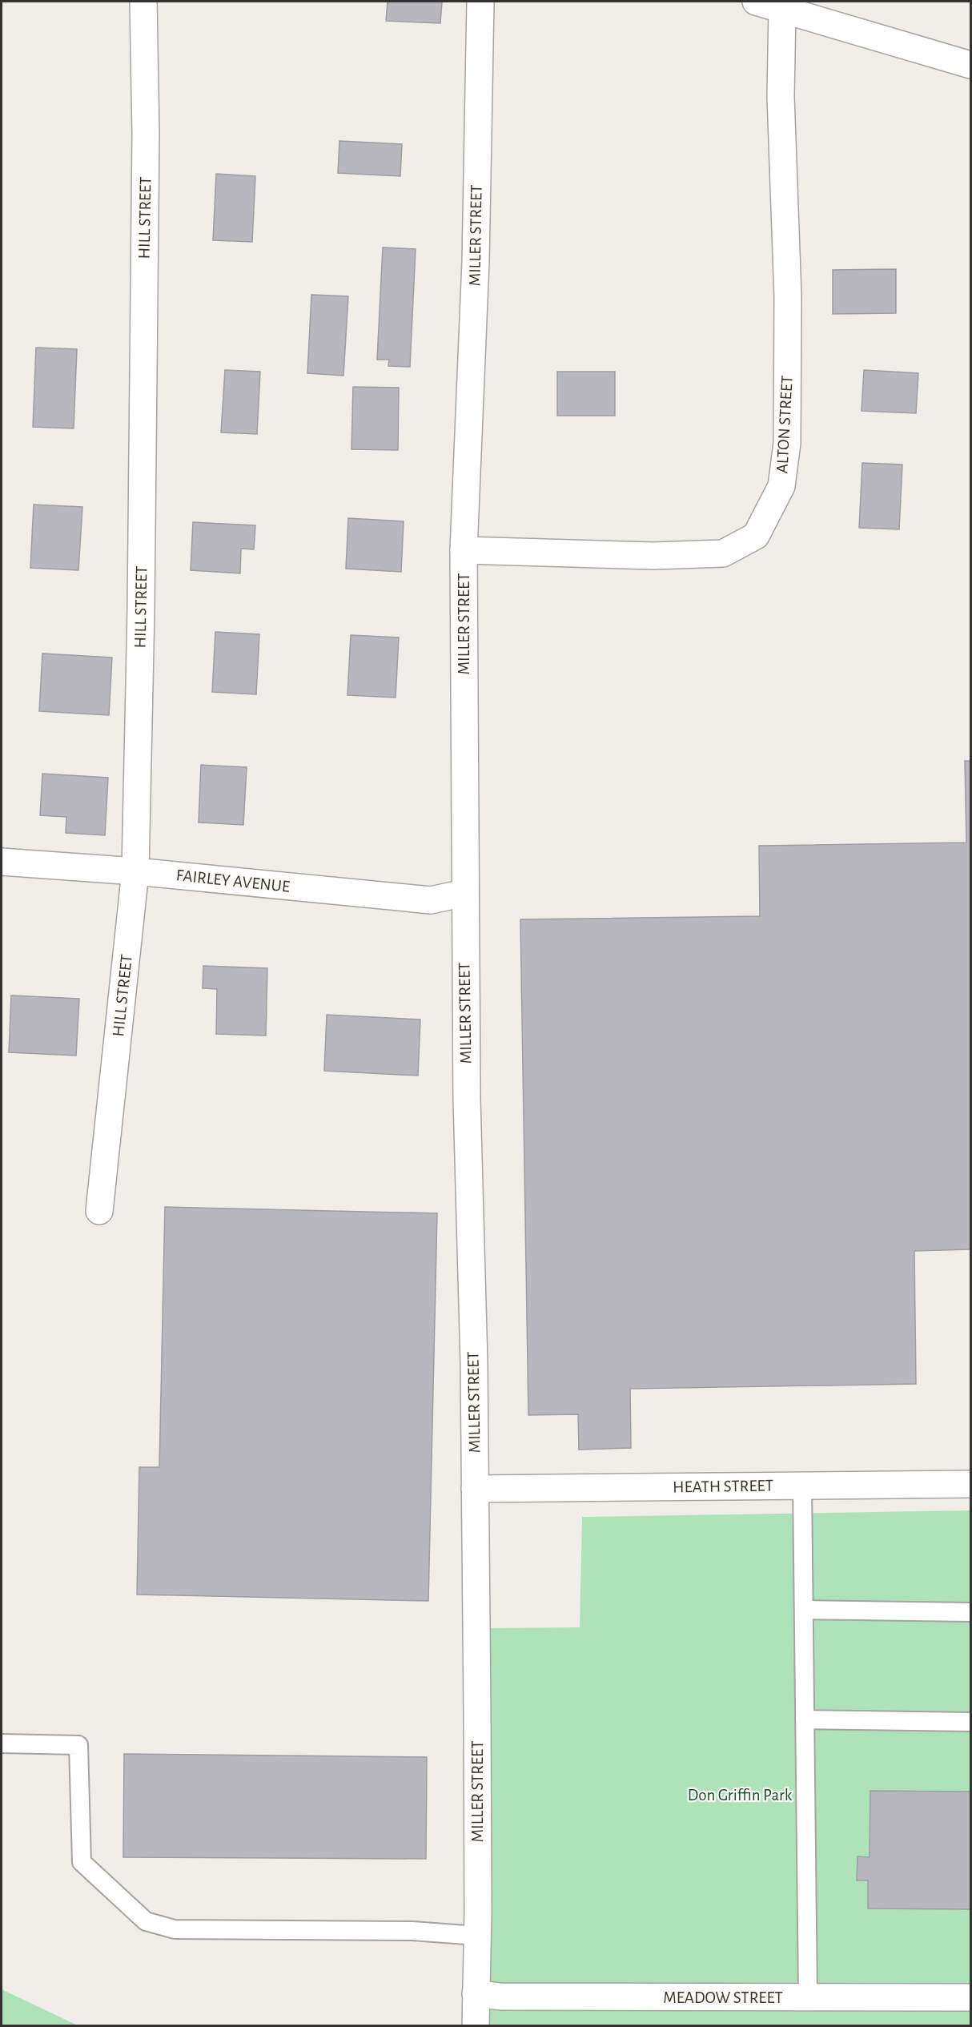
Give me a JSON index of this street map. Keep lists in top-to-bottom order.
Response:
{
  "streets": {
    "street": [
      "HILL STREET",
      "MILLER STREET",
      "ALTON STREET",
      "FAIRLEY AVENUE",
      "HEATH STREET",
      "MEADOW STREET"
    ]
  },
  "crossings": [
    ["HILL STREET", "FAIRLEY AVENUE"],
    ["MILLER STREET", "ALTON STREET"],
    ["MILLER STREET", "FAIRLEY AVENUE"],
    ["MILLER STREET", "HEATH STREET"],
    ["MILLER STREET", "MEADOW STREET"]
  ],
  "parks": ["Don Griffin Park"]
}
